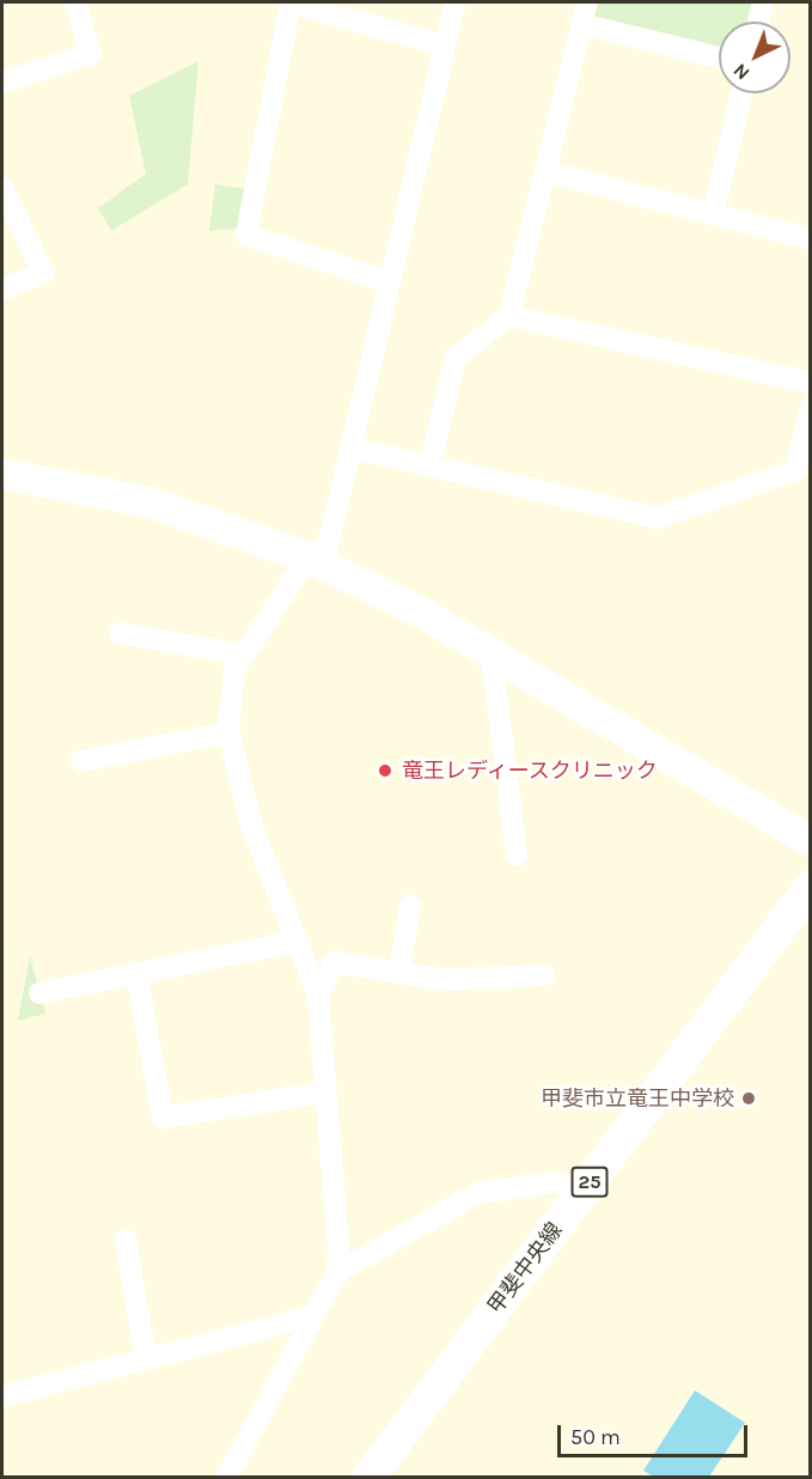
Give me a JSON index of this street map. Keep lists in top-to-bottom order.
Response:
{
  "streets": {
    "main road": ["25", "甲斐中央線"]
  },
  "places": ["竜王レディースクリニック", "甲斐市立竜王中学校"],
  "scale_bar": "50 m",
  "north": "bottom left"
}
